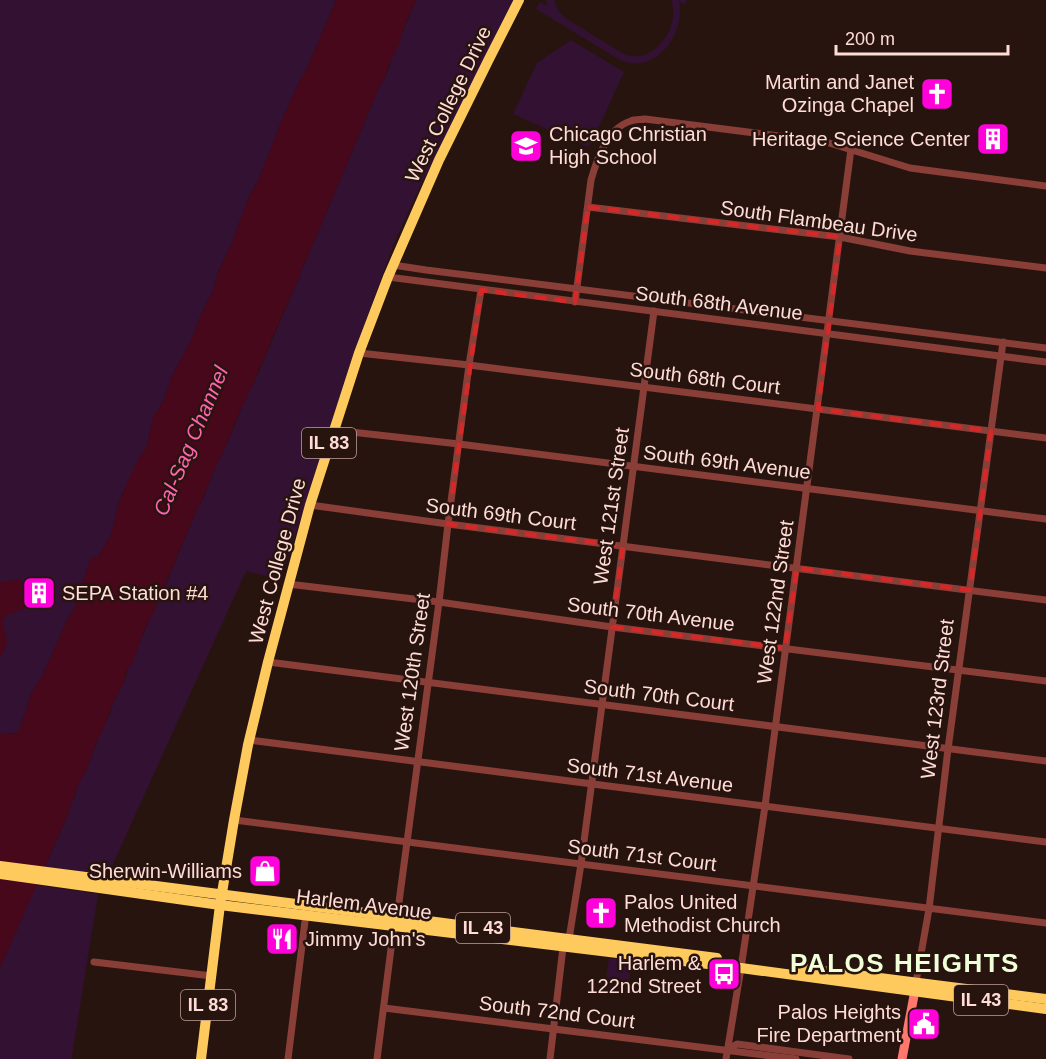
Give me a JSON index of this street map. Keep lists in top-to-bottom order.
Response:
{
  "streets": {
    "main road": [
      "West College Drive",
      "IL 83",
      "Harlem Avenue",
      "IL 43"
    ],
    "street": [
      "South Flambeau Drive",
      "South 68th Avenue",
      "South 68th Court",
      "South 69th Avenue",
      "West 121st Street",
      "South 69th Court",
      "West 122nd Street",
      "South 70th Avenue",
      "West 120th Street",
      "South 70th Court",
      "West 123rd Street",
      "South 71st Avenue",
      "South 71st Court",
      "South 72nd Court"
    ]
  },
  "crossings": [
    ["West College Drive", "South 68th Avenue"],
    ["West College Drive", "South 68th Court"],
    ["West College Drive", "South 69th Avenue"],
    ["West College Drive", "South 69th Court"],
    ["West College Drive", "South 70th Avenue"],
    ["West College Drive", "South 70th Court"],
    ["West College Drive", "South 71st Avenue"],
    ["West College Drive", "South 71st Court"],
    ["West College Drive", "Harlem Avenue"],
    ["South Flambeau Drive", "West 122nd Street"],
    ["South 68th Avenue", "West 121st Street"],
    ["South 68th Avenue", "West 122nd Street"],
    ["South 68th Avenue", "West 120th Street"],
    ["South 68th Avenue", "West 123rd Street"],
    ["South 68th Court", "West 121st Street"],
    ["South 68th Court", "West 122nd Street"],
    ["South 68th Court", "West 120th Street"],
    ["South 68th Court", "West 123rd Street"],
    ["South 69th Avenue", "West 121st Street"],
    ["South 69th Avenue", "West 122nd Street"],
    ["South 69th Avenue", "West 120th Street"],
    ["South 69th Avenue", "West 123rd Street"],
    ["West 121st Street", "South 69th Court"],
    ["West 121st Street", "South 70th Avenue"],
    ["West 121st Street", "South 70th Court"],
    ["West 121st Street", "South 71st Avenue"],
    ["West 121st Street", "South 71st Court"],
    ["West 121st Street", "Harlem Avenue"],
    ["West 121st Street", "South 72nd Court"],
    ["South 69th Court", "West 122nd Street"],
    ["South 69th Court", "West 120th Street"],
    ["South 69th Court", "West 123rd Street"],
    ["West 122nd Street", "South 70th Avenue"],
    ["West 122nd Street", "South 70th Court"],
    ["West 122nd Street", "South 71st Avenue"],
    ["West 122nd Street", "South 71st Court"],
    ["West 122nd Street", "Harlem Avenue"],
    ["West 122nd Street", "South 72nd Court"],
    ["South 70th Avenue", "West 120th Street"],
    ["South 70th Avenue", "West 123rd Street"],
    ["West 120th Street", "South 70th Court"],
    ["West 120th Street", "South 71st Avenue"],
    ["West 120th Street", "South 71st Court"],
    ["West 120th Street", "Harlem Avenue"],
    ["West 120th Street", "South 72nd Court"],
    ["South 70th Court", "West 123rd Street"],
    ["West 123rd Street", "South 71st Avenue"],
    ["West 123rd Street", "South 71st Court"],
    ["West 123rd Street", "Harlem Avenue"]
  ],
  "districts": ["PALOS HEIGHTS"],
  "water": ["Cal-Sag Channel"],
  "places": {
    "church": ["Martin and Janet Ozinga Chapel", "Palos United Methodist Church"],
    "building": ["Heritage Science Center", "SEPA Station #4"],
    "school or university": ["Chicago Christian High School"],
    "shop": ["Sherwin-Williams"],
    "restaurant": ["Jimmy John's"],
    "bus stop": ["Harlem & 122nd Street"],
    "public building": ["Palos Heights Fire Department"]
  },
  "scale_bar": "200 m"
}
